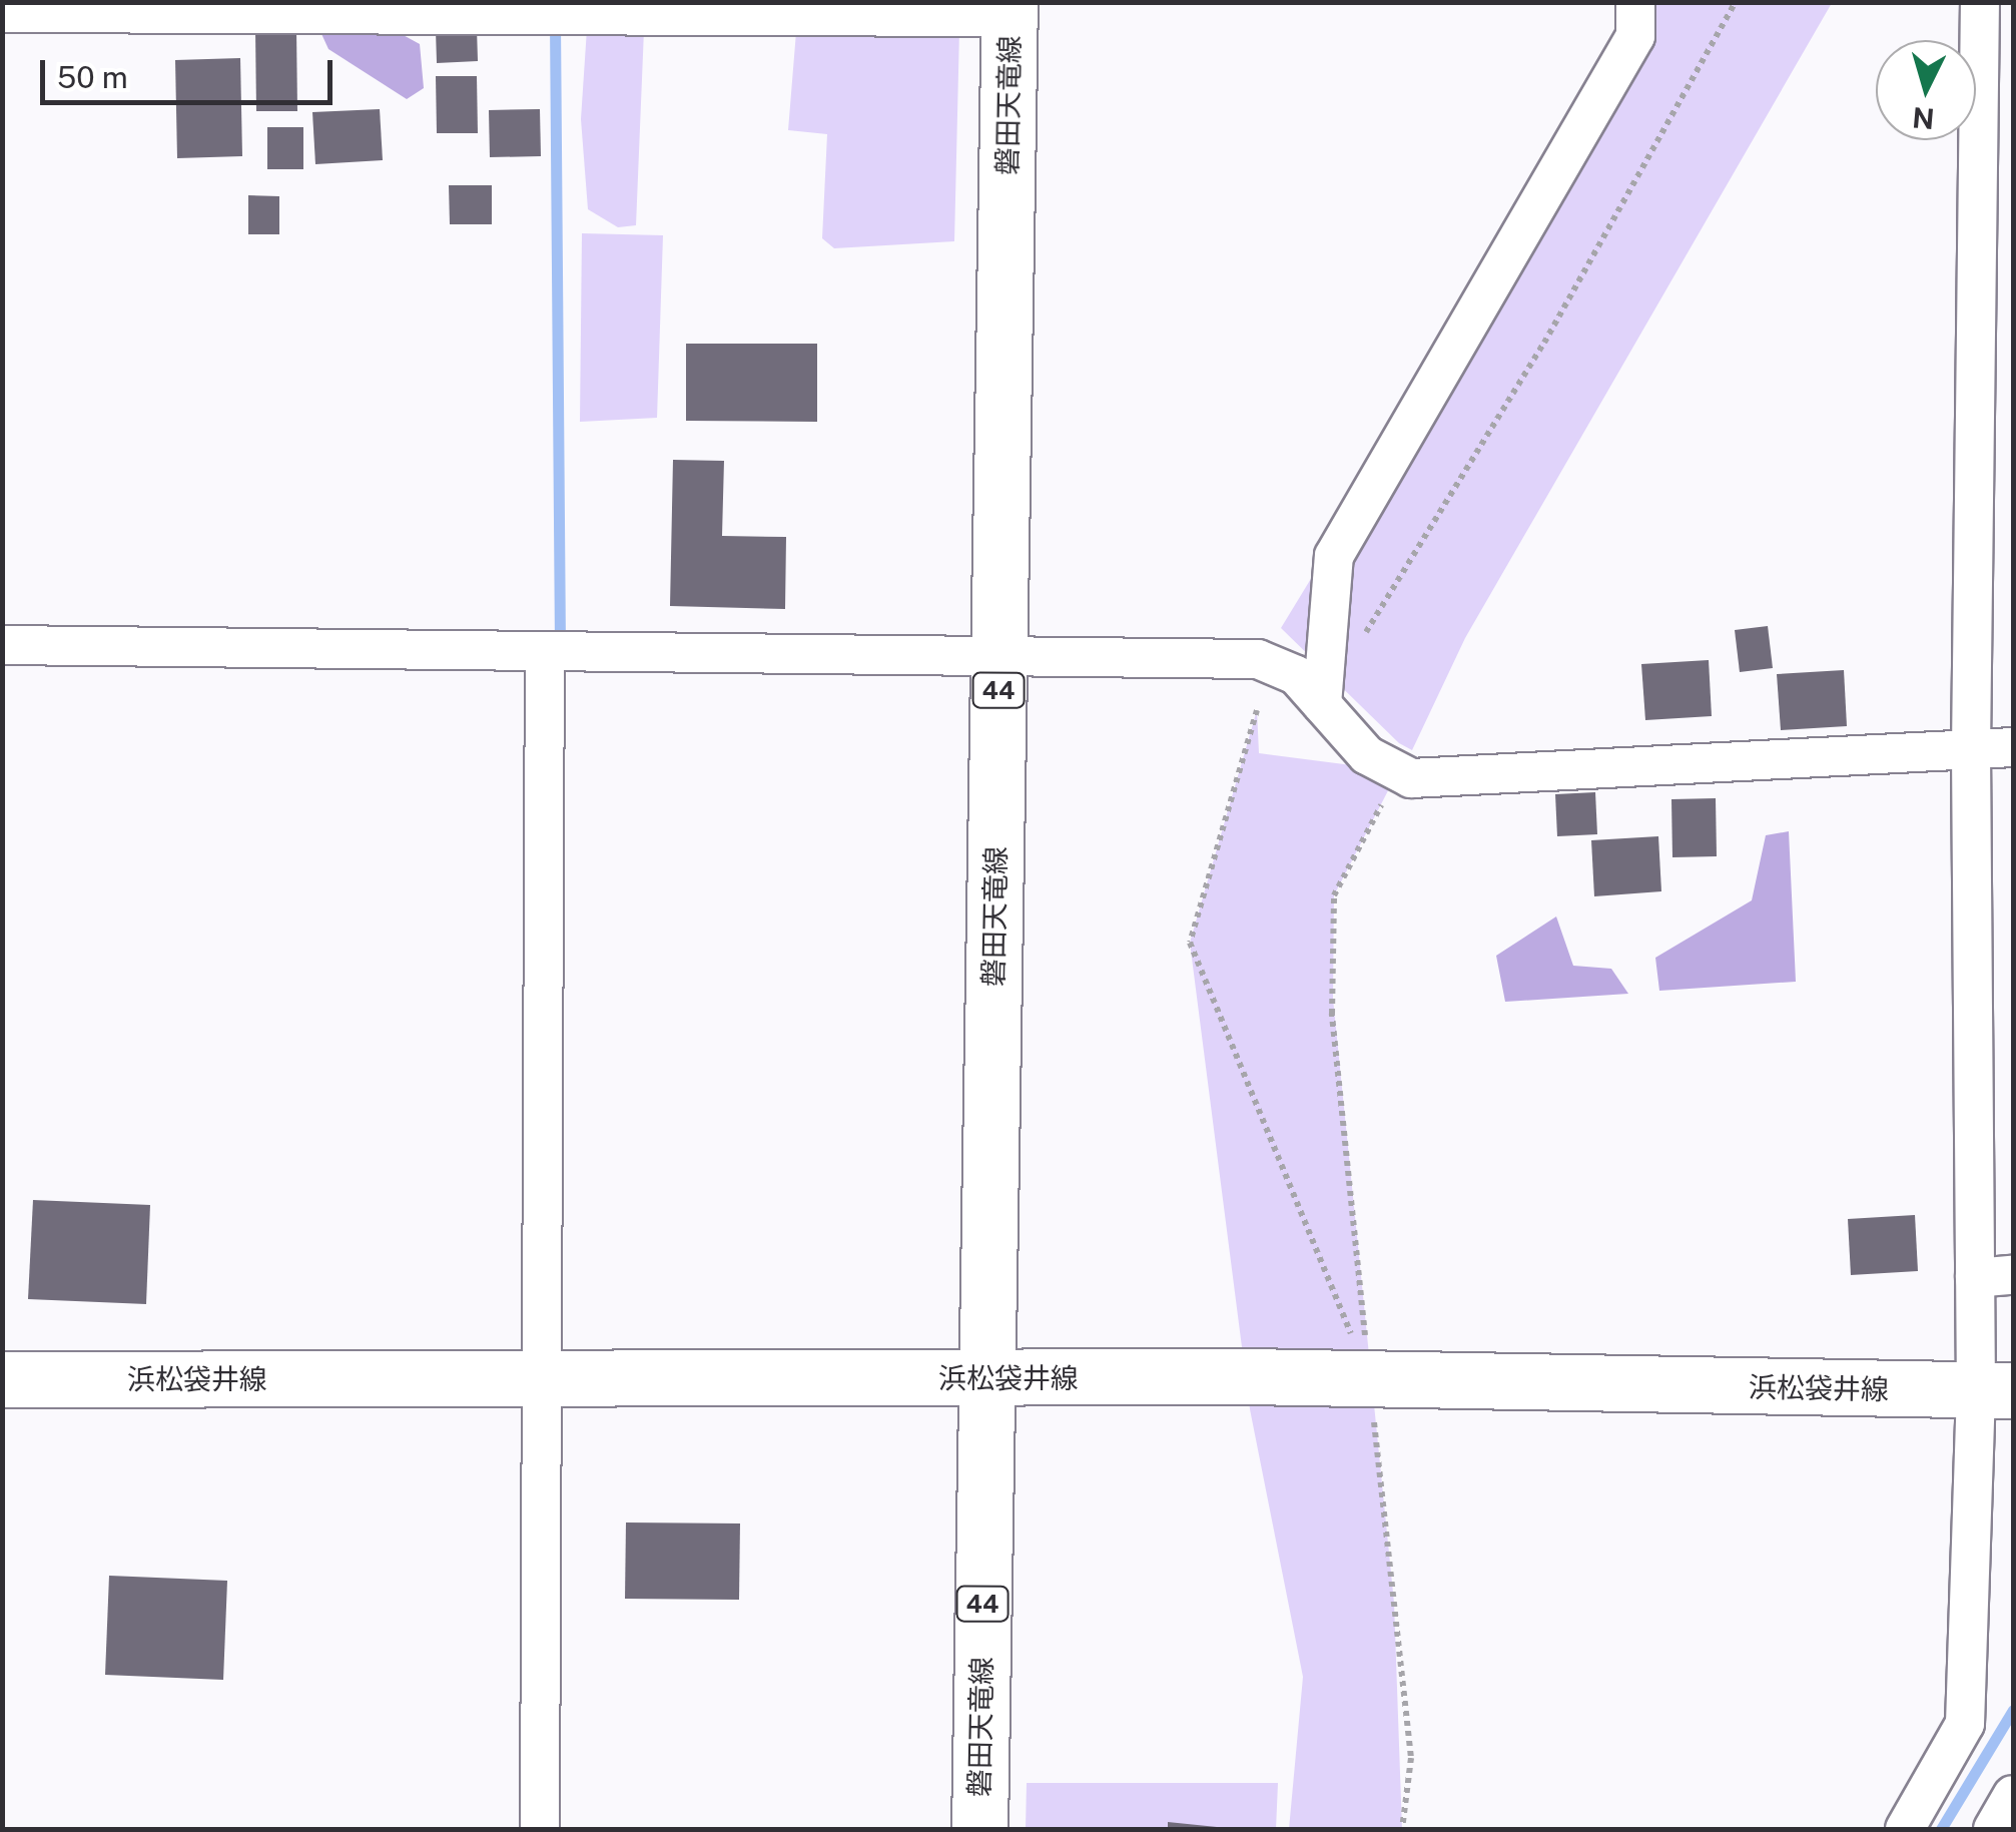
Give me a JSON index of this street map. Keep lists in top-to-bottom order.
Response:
{
  "streets": {
    "main road": ["磐田天竜線", "44", "浜松袋井線"]
  },
  "crossings": [
    ["磐田天竜線", "浜松袋井線"]
  ],
  "scale_bar": "50 m",
  "north": "bottom"
}
